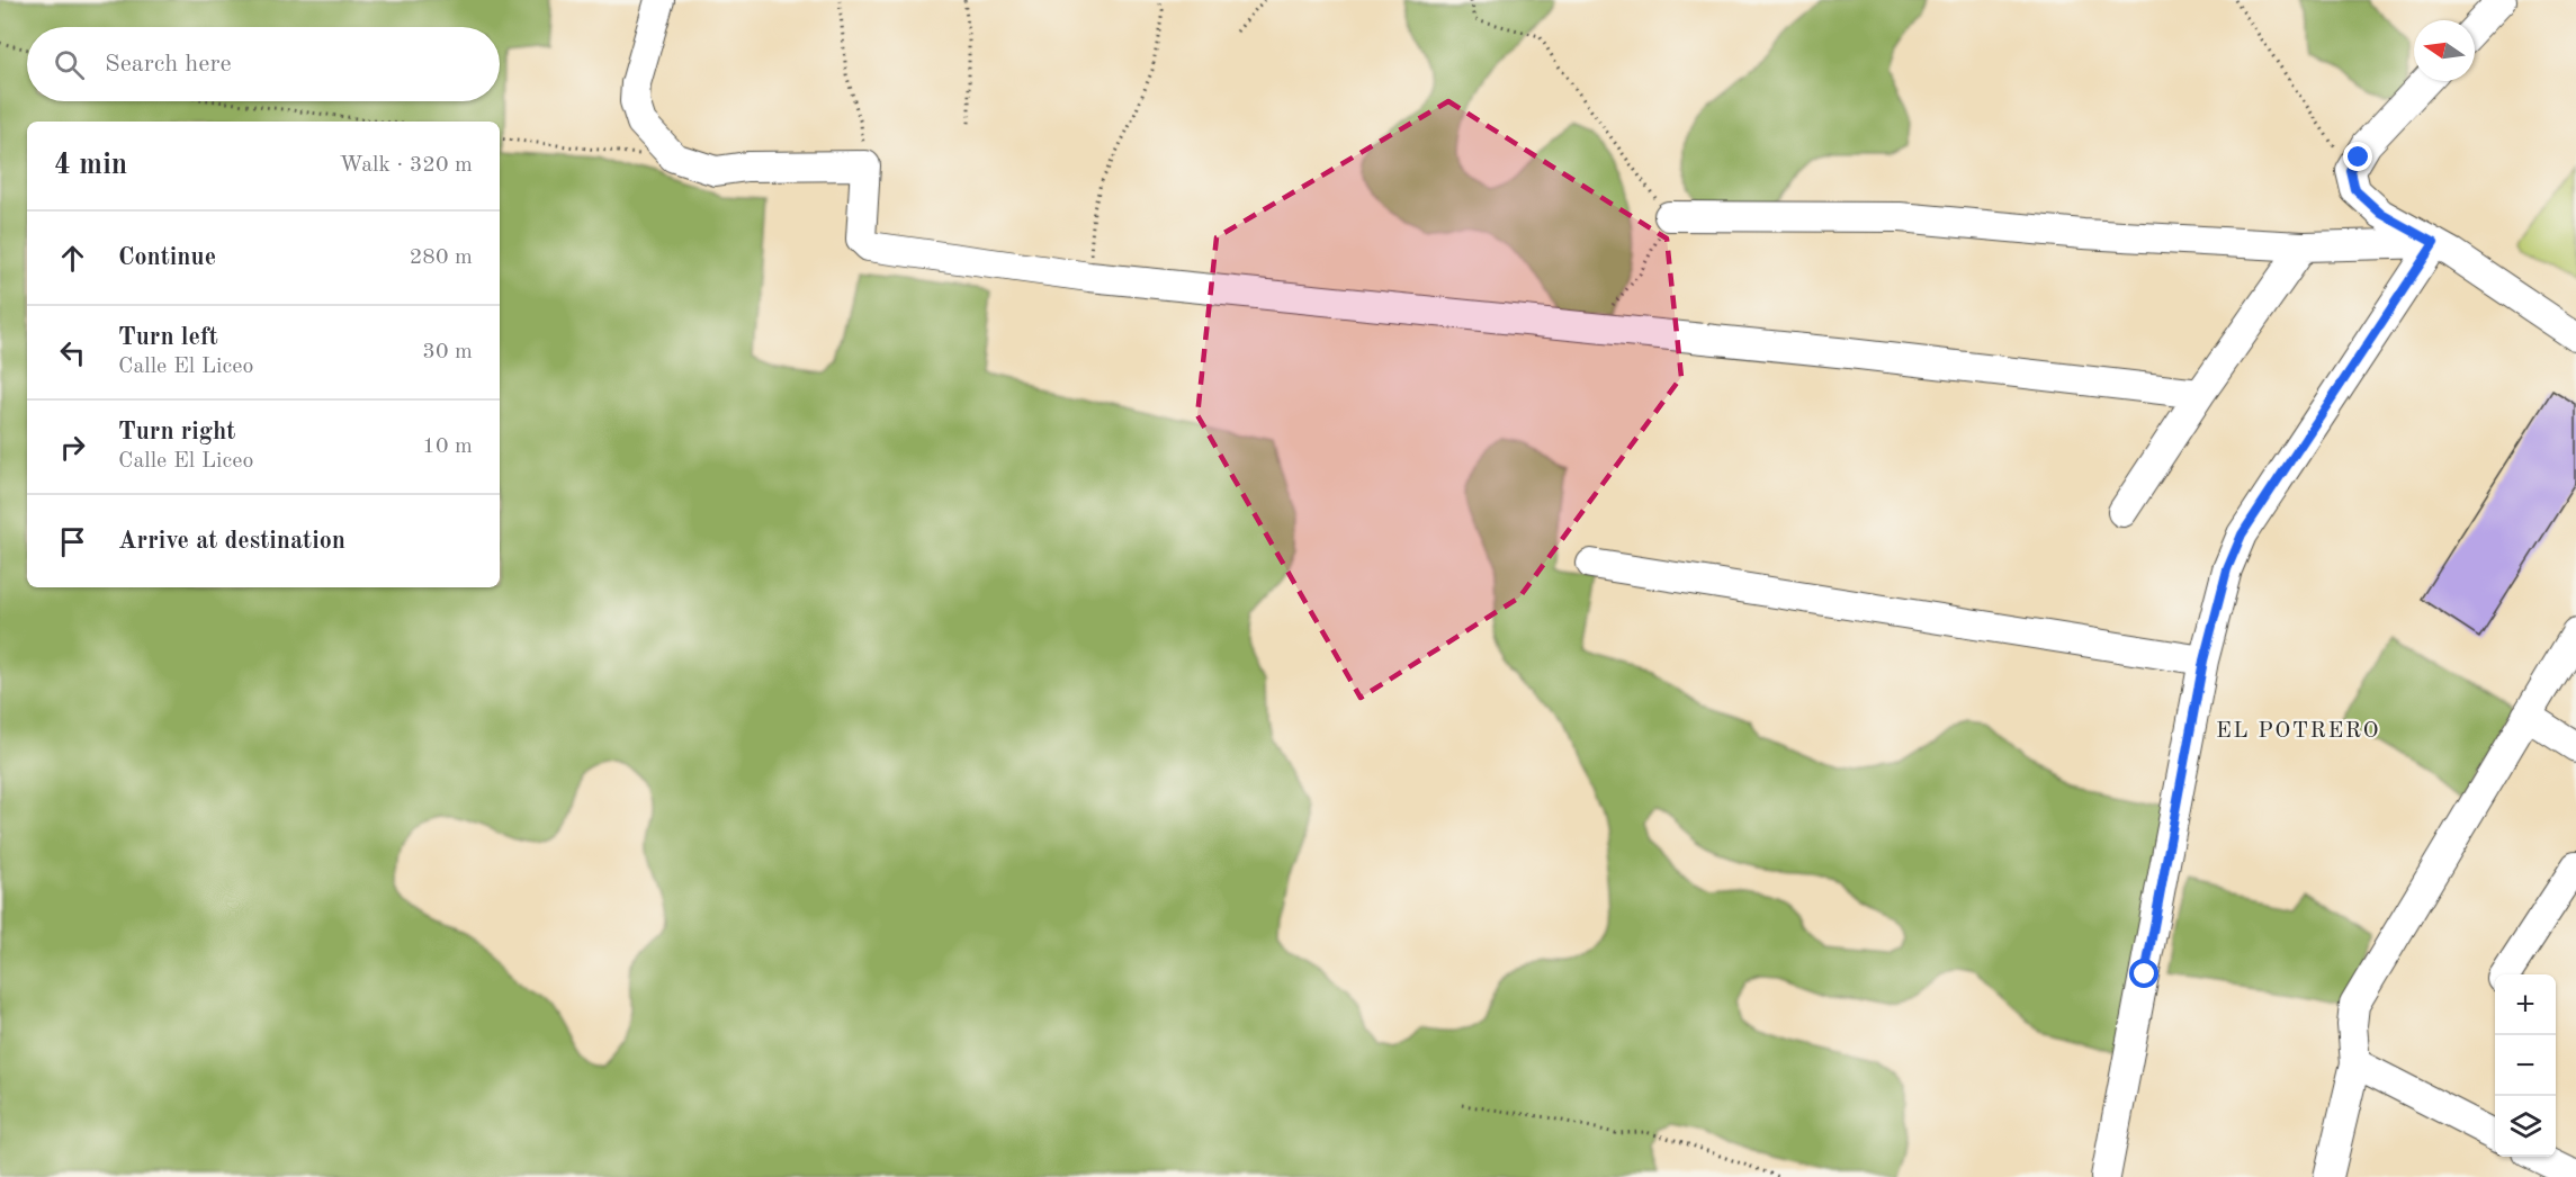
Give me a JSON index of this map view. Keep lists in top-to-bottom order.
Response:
{
  "districts": ["EL POTRERO"],
  "north": "left",
  "page": {
    "search": "Search here",
    "heading": ["4 min", "Walk · 320 m"],
    "list": [
      ["Continue", "280 m"],
      ["Turn left", "Calle El Liceo", "30 m"],
      ["Turn right", "Calle El Liceo", "10 m"],
      "Arrive at destination"
    ],
    "map_buttons": ["+", "−"]
  }
}
